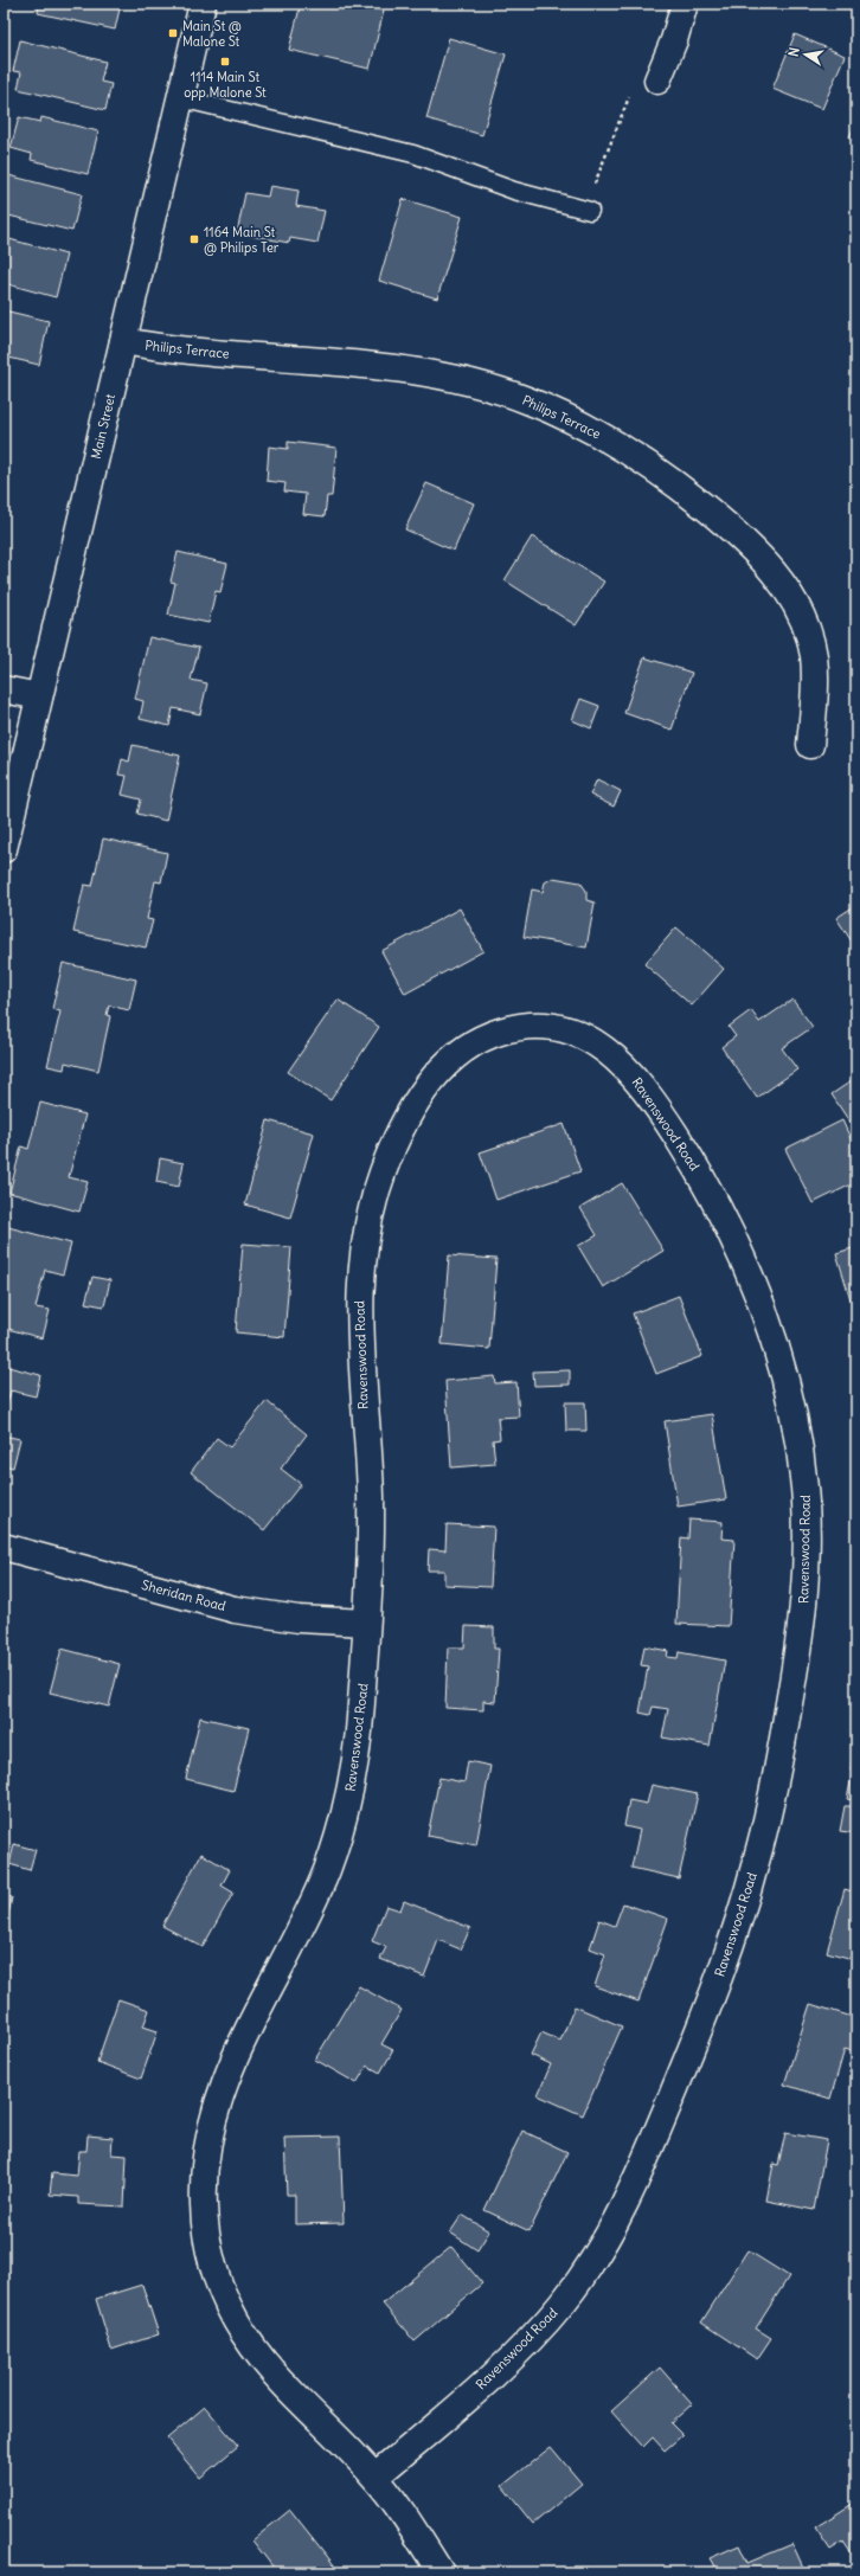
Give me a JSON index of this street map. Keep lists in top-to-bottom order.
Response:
{
  "streets": {
    "street": [
      "Philips Terrace",
      "Main Street",
      "Ravenswood Road",
      "Sheridan Road"
    ]
  },
  "crossings": [
    ["Philips Terrace", "Main Street"],
    ["Ravenswood Road", "Sheridan Road"]
  ],
  "places": {
    "transit": ["Main St @ Malone St", "1114 Main St opp Malone St", "1164 Main St @ Philips Ter"]
  },
  "north": "left"
}
